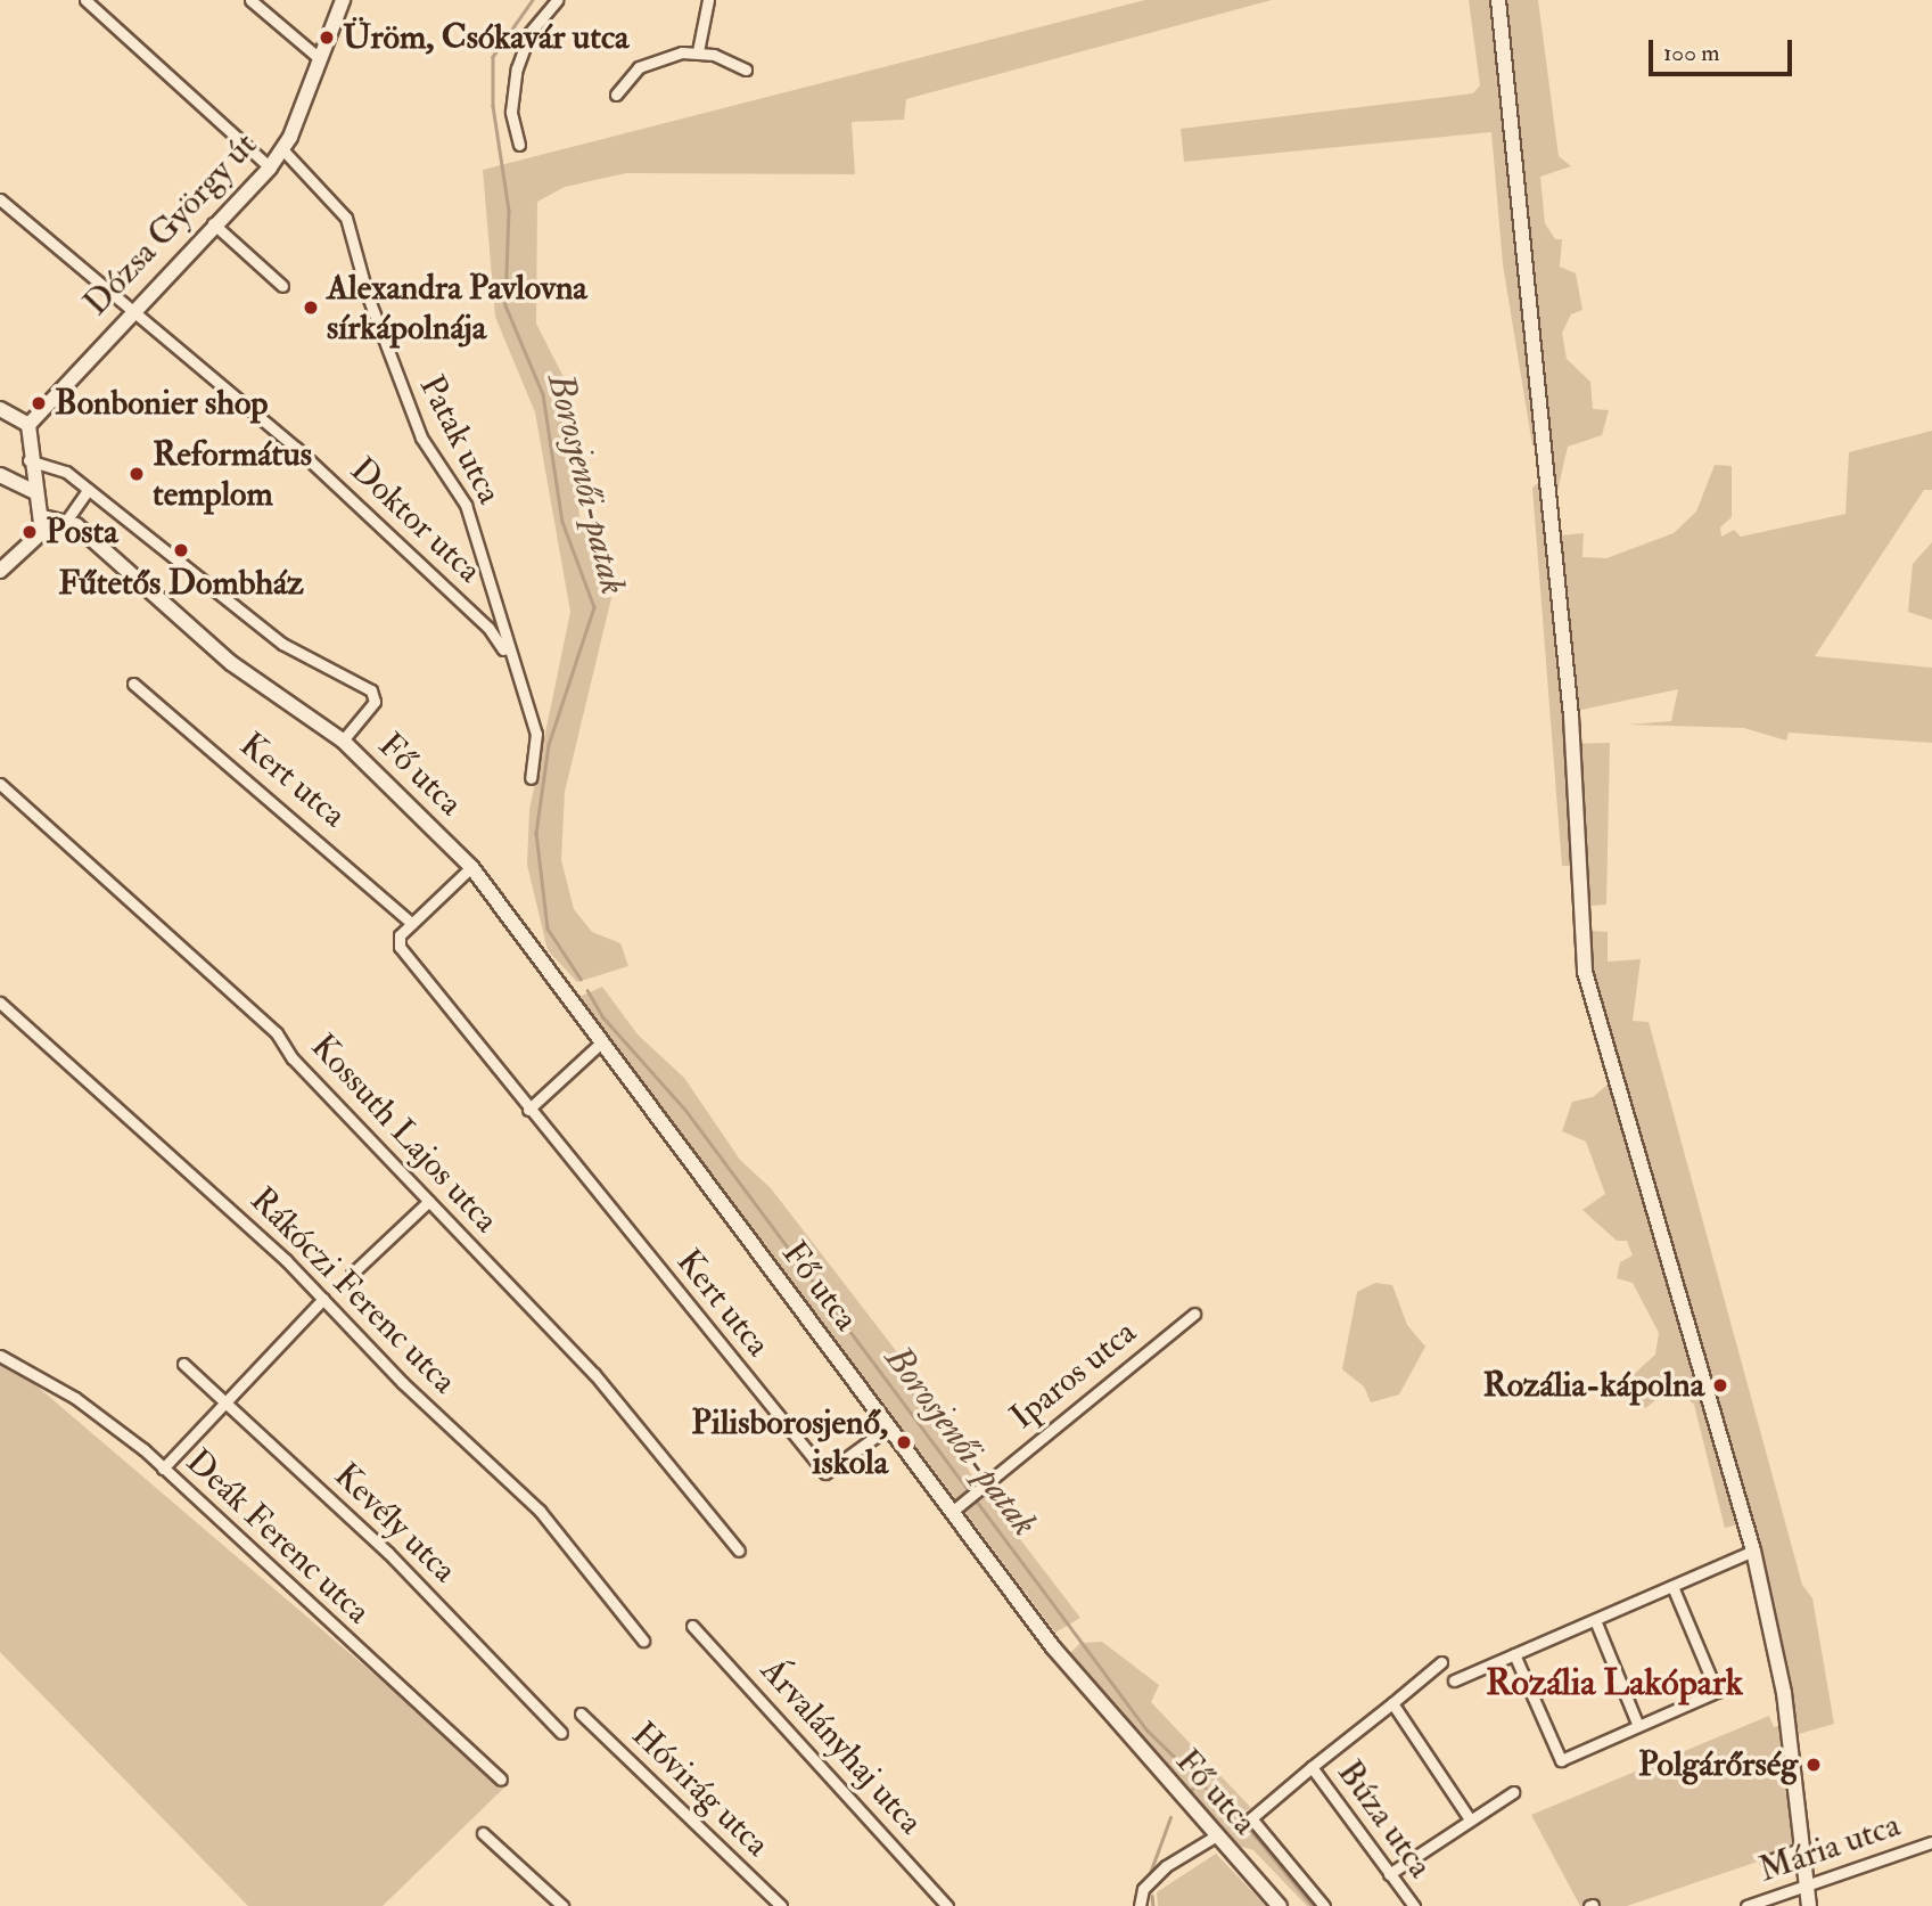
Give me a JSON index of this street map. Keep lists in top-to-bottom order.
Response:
{
  "streets": {
    "street": [
      "Dózsa György út",
      "Patak utca",
      "Doktor utca",
      "Fő utca",
      "Kert utca",
      "Kossuth Lajos utca",
      "Rákóczi Ferenc utca",
      "Iparos utca",
      "Kevély utca",
      "Deák Ferenc utca",
      "Árvalányhaj utca",
      "Hóvirág utca",
      "Búza utca",
      "Mária utca"
    ]
  },
  "crossings": [
    ["Dózsa György út", "Patak utca"],
    ["Dózsa György út", "Doktor utca"],
    ["Patak utca", "Doktor utca"],
    ["Fő utca", "Kert utca"],
    ["Fő utca", "Iparos utca"]
  ],
  "districts": ["Rozália Lakópark"],
  "water": ["Borosjenői-patak"],
  "places": [
    "Üröm, Csókavár utca",
    "Alexandra Pavlovna sírkápolnája",
    "Bonbonier shop",
    "Református templom",
    "Posta",
    "Fűtetős Dombház",
    "Rozália-kápolna",
    "Pilisborosjenő, iskola",
    "Polgárőrség"
  ],
  "scale_bar": "100 m"
}
